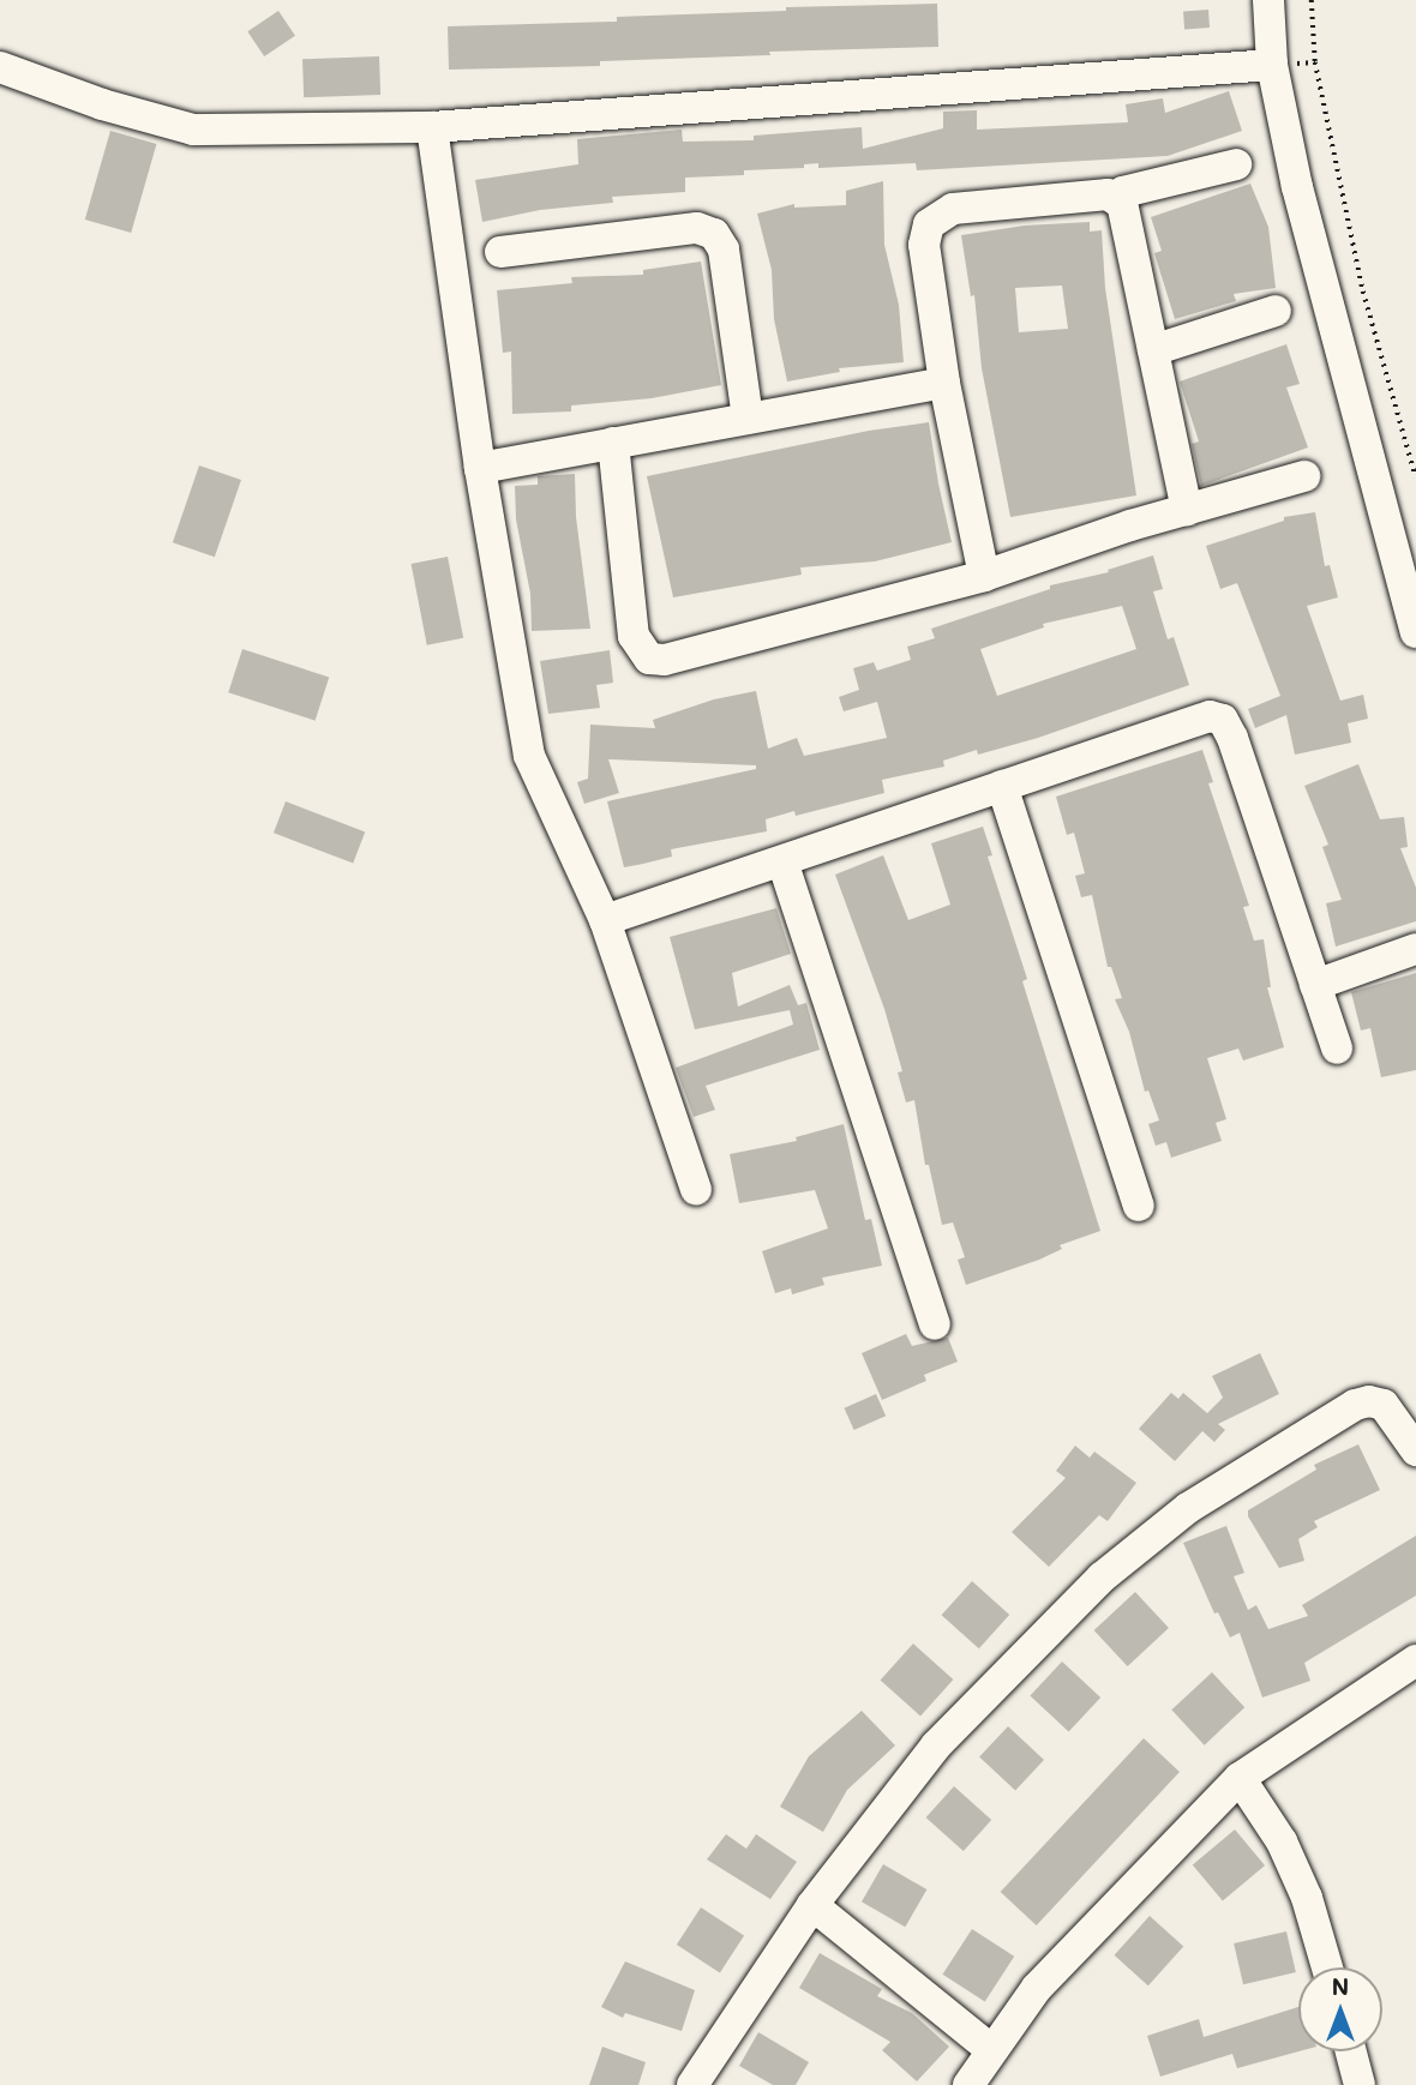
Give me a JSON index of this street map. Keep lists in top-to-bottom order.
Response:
{
  "north": "top"
}
